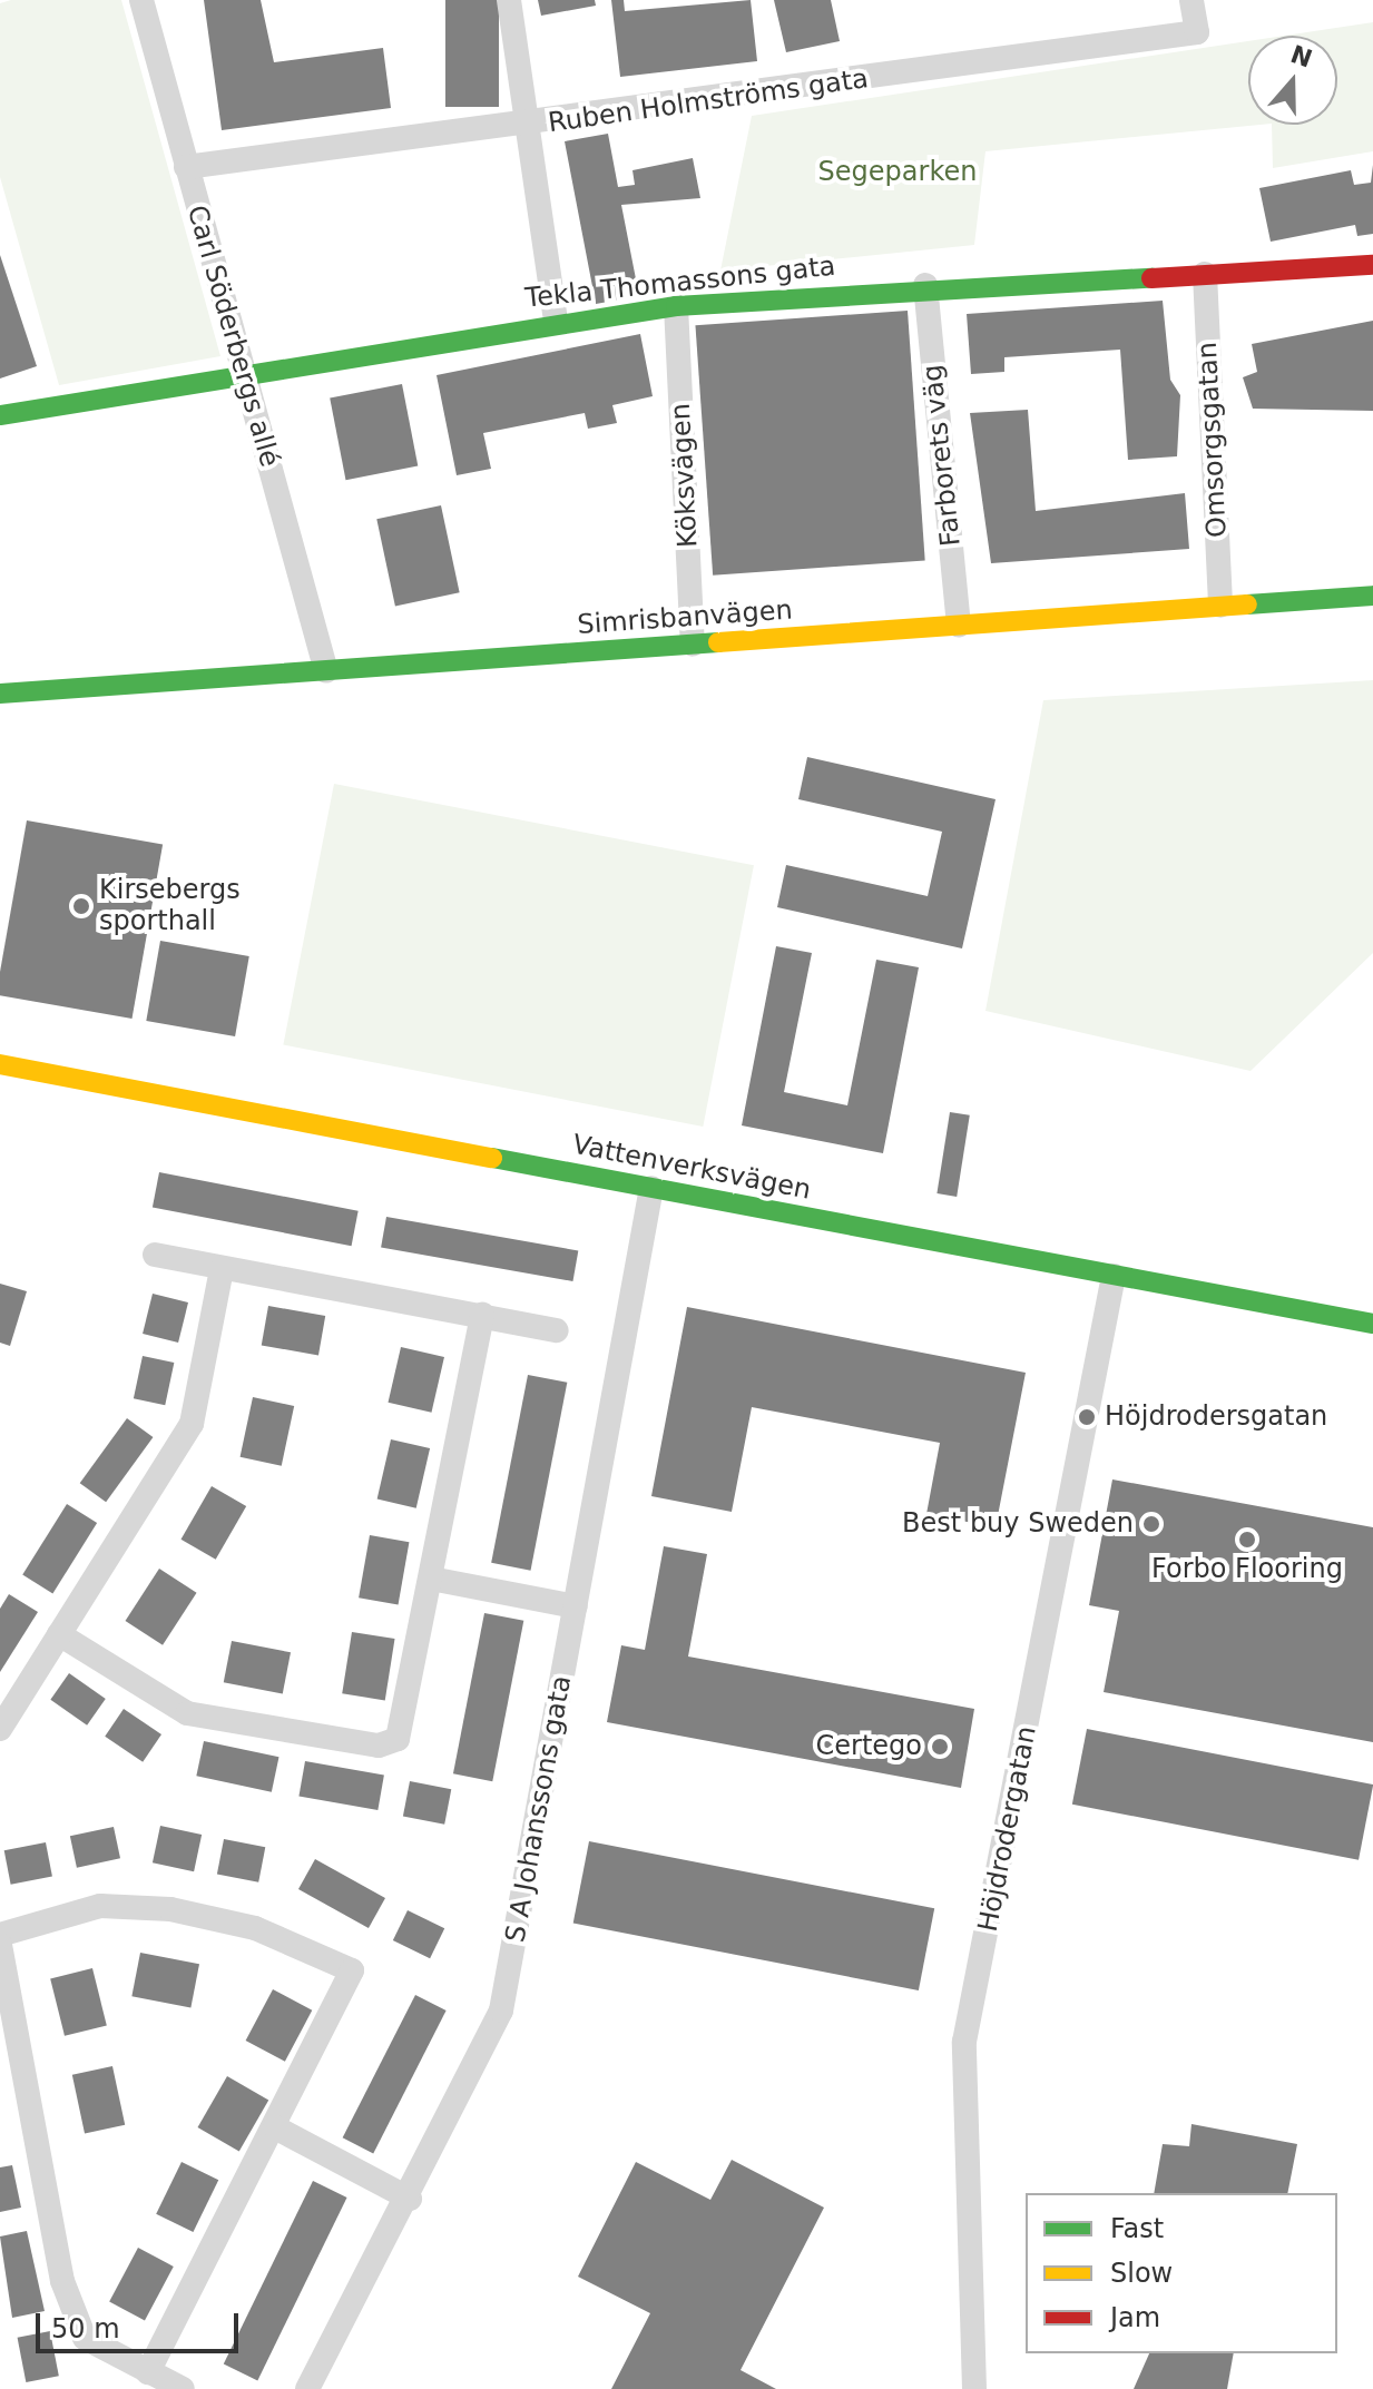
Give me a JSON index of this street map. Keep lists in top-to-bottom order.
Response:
{
  "streets": {
    "street": [
      "Ruben Holmströms gata",
      "Tekla Thomassons gata",
      "Carl Söderbergs allé",
      "Omsorgsgatan",
      "Farborets väg",
      "Köksvägen",
      "Simrisbanvägen",
      "Vattenverksvägen",
      "S A Johanssons gata",
      "Höjdrodergatan"
    ]
  },
  "crossings": [
    ["Ruben Holmströms gata", "Carl Söderbergs allé"],
    ["Tekla Thomassons gata", "Carl Söderbergs allé"],
    ["Tekla Thomassons gata", "Omsorgsgatan"],
    ["Tekla Thomassons gata", "Farborets väg"],
    ["Tekla Thomassons gata", "Köksvägen"],
    ["Carl Söderbergs allé", "Simrisbanvägen"],
    ["Omsorgsgatan", "Simrisbanvägen"],
    ["Farborets väg", "Simrisbanvägen"],
    ["Köksvägen", "Simrisbanvägen"],
    ["Vattenverksvägen", "S A Johanssons gata"],
    ["Vattenverksvägen", "Höjdrodergatan"]
  ],
  "parks": ["Segeparken"],
  "places": [
    "Kirsebergs sporthall",
    "Höjdrodersgatan",
    "Best buy Sweden",
    "Forbo Flooring",
    "Certego"
  ],
  "legend": ["Fast", "Slow", "Jam"],
  "scale_bar": "50 m",
  "north": "top"
}
